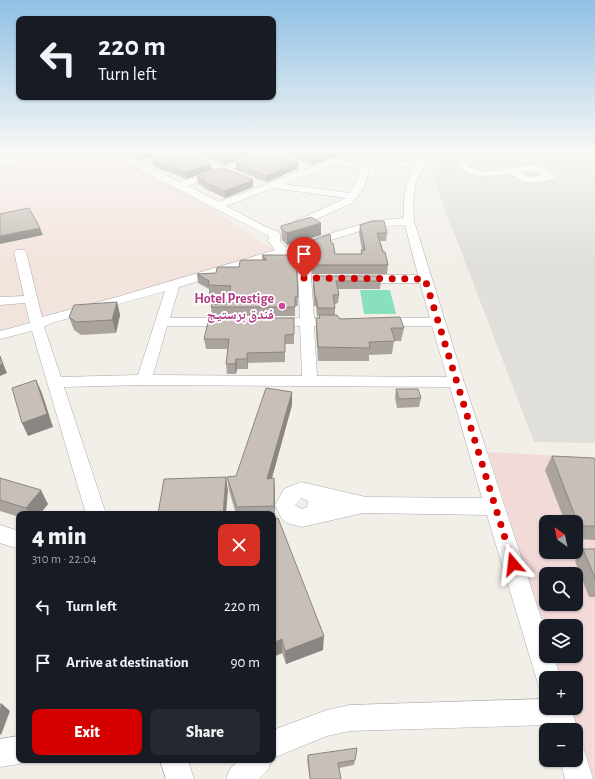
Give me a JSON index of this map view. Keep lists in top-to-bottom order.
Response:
{
  "places": ["Hotel Prestige فندق برستيج"],
  "north": "top left",
  "page": {
    "turn": ["220 m", "Turn left"],
    "heading": ["4 min", "310 m · 22:04"],
    "map_buttons": ["+", "−"],
    "list": [
      {
        "name": "Turn left",
        "value": "220 m"
      },
      {
        "name": "Arrive at destination",
        "value": "90 m"
      }
    ],
    "buttons": ["Exit", "Share"]
  }
}
